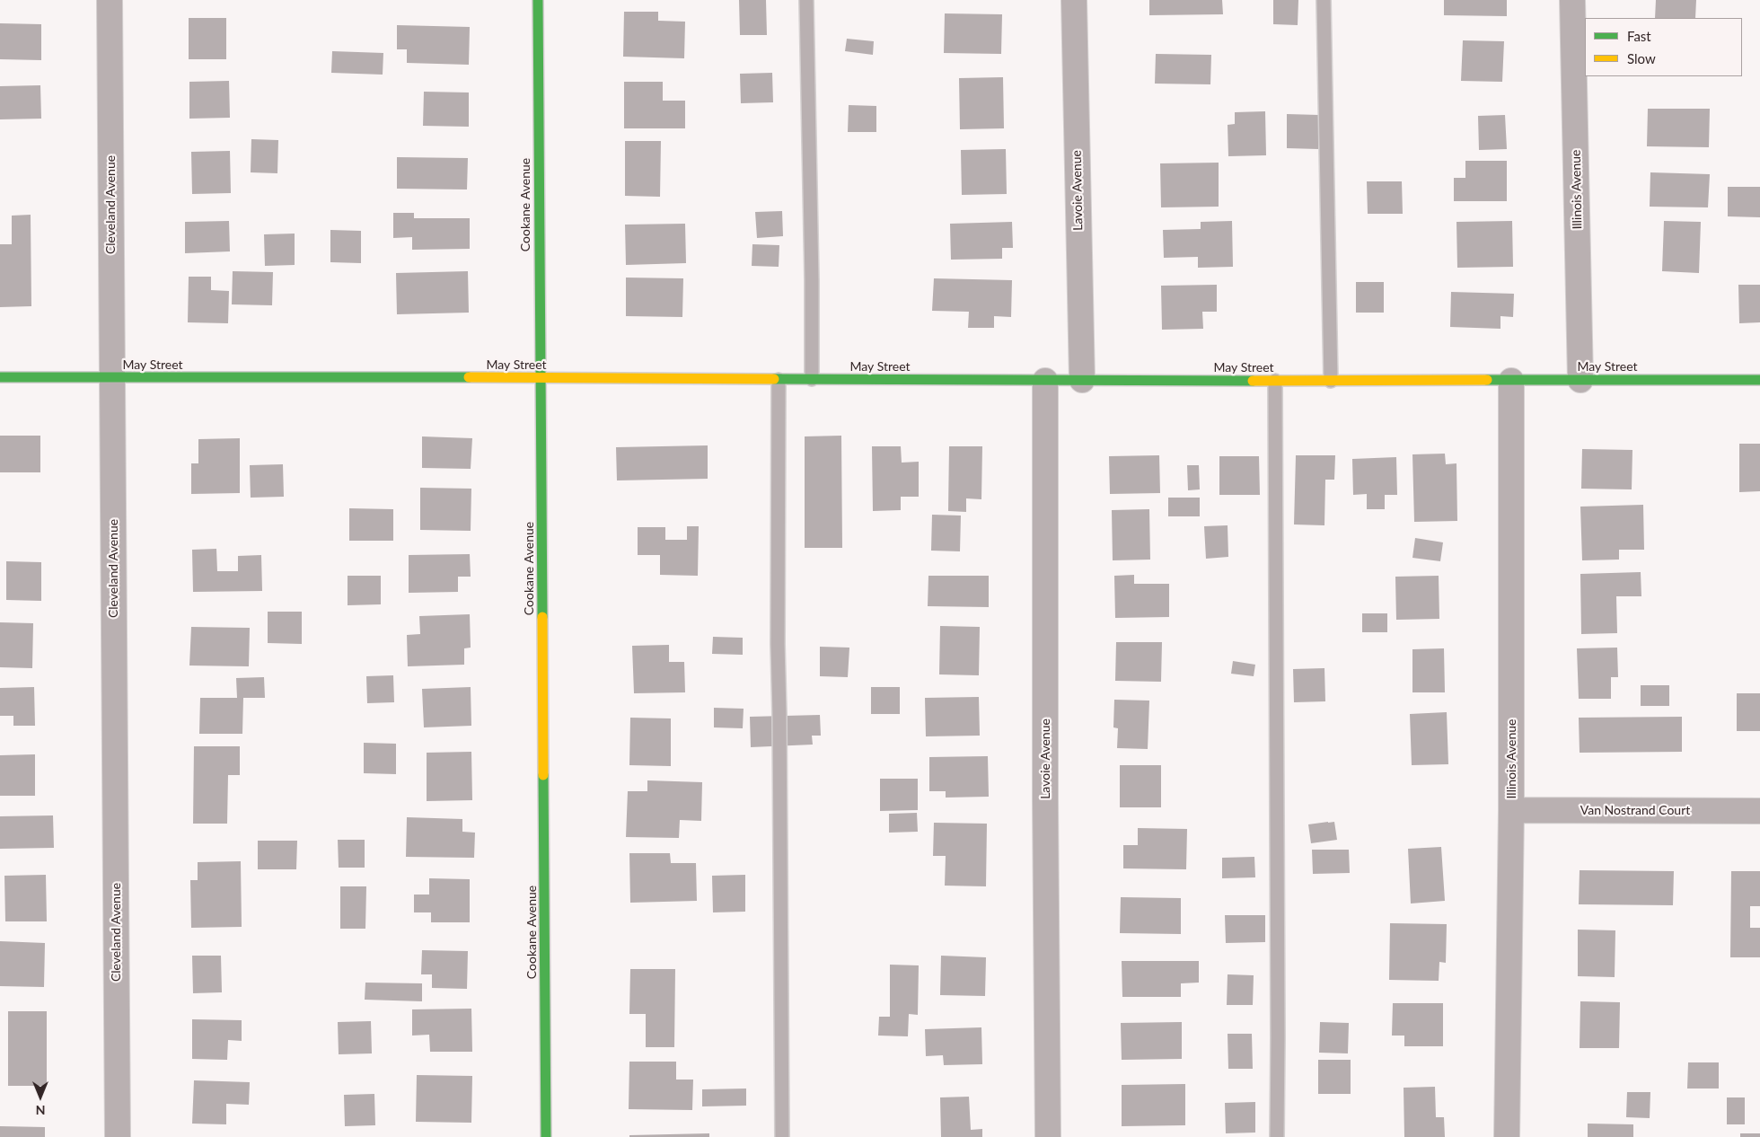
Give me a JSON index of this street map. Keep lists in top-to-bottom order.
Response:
{
  "streets": {
    "street": [
      "Illinois Avenue",
      "Lavoie Avenue",
      "Cleveland Avenue",
      "Cookane Avenue",
      "May Street",
      "Van Nostrand Court"
    ]
  },
  "crossings": [
    ["Illinois Avenue", "May Street"],
    ["Illinois Avenue", "Van Nostrand Court"],
    ["Lavoie Avenue", "May Street"],
    ["Cleveland Avenue", "May Street"],
    ["Cookane Avenue", "May Street"]
  ],
  "legend": ["Fast", "Slow"],
  "north": "bottom"
}
